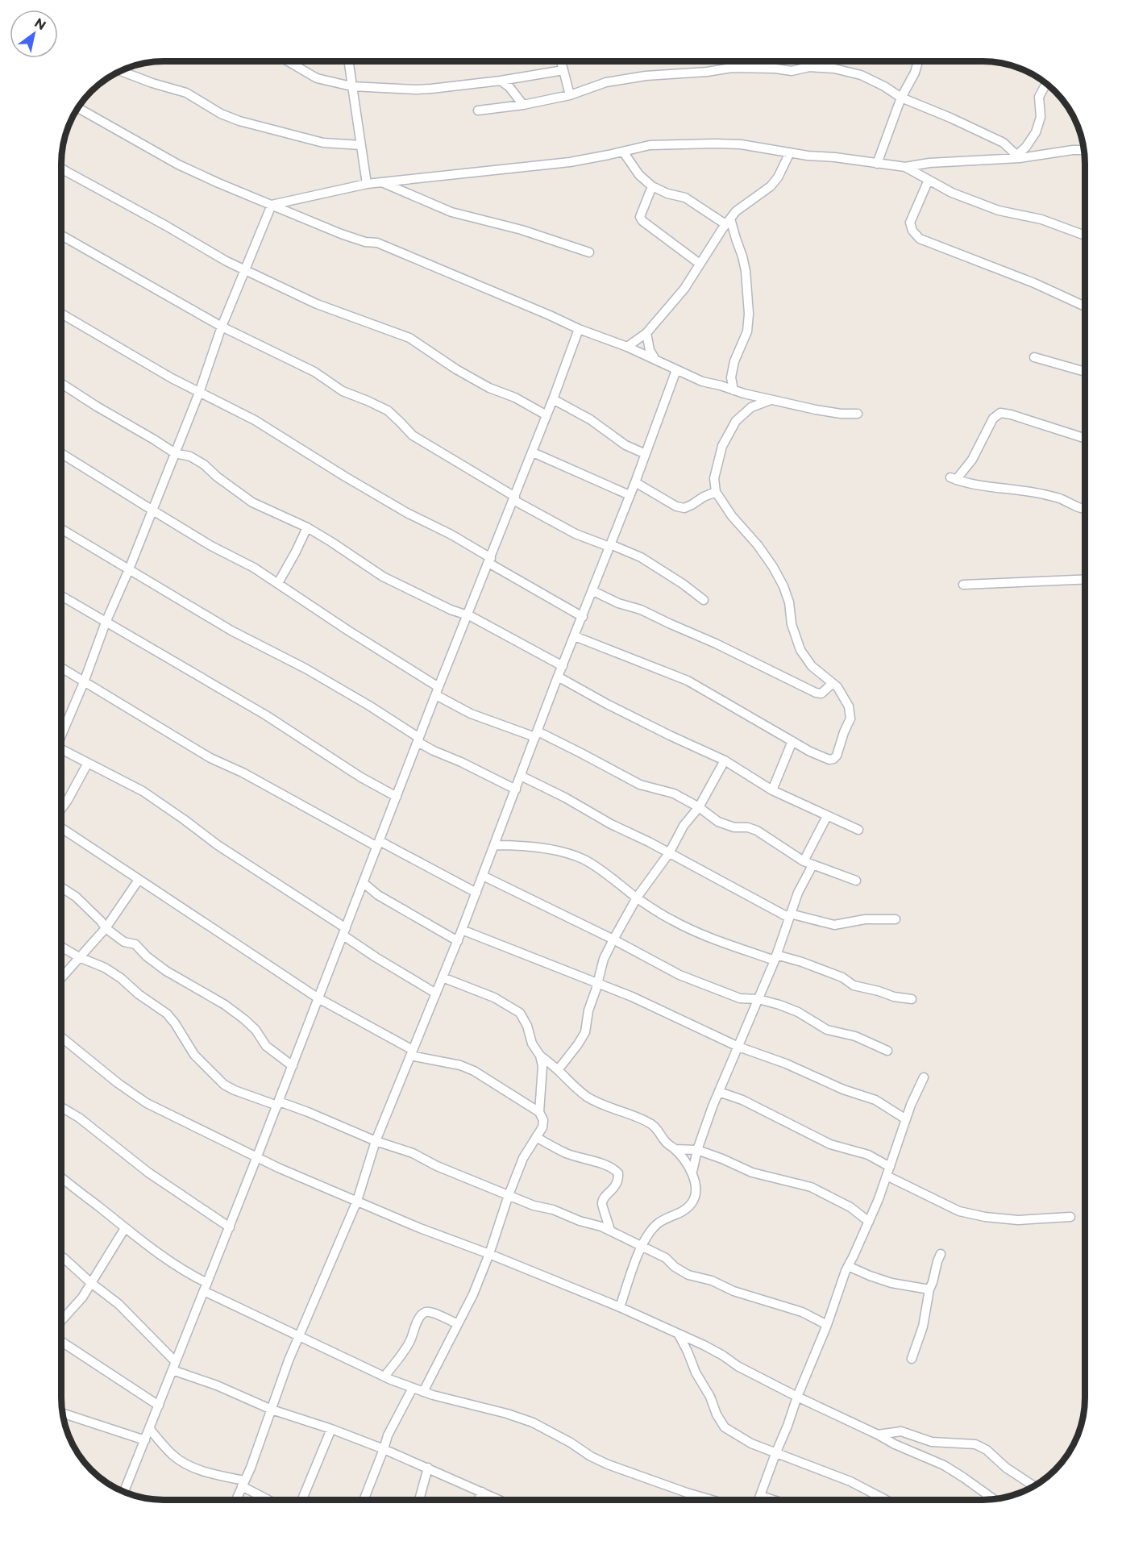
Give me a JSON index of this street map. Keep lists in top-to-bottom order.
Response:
{
  "north": "top right"
}
